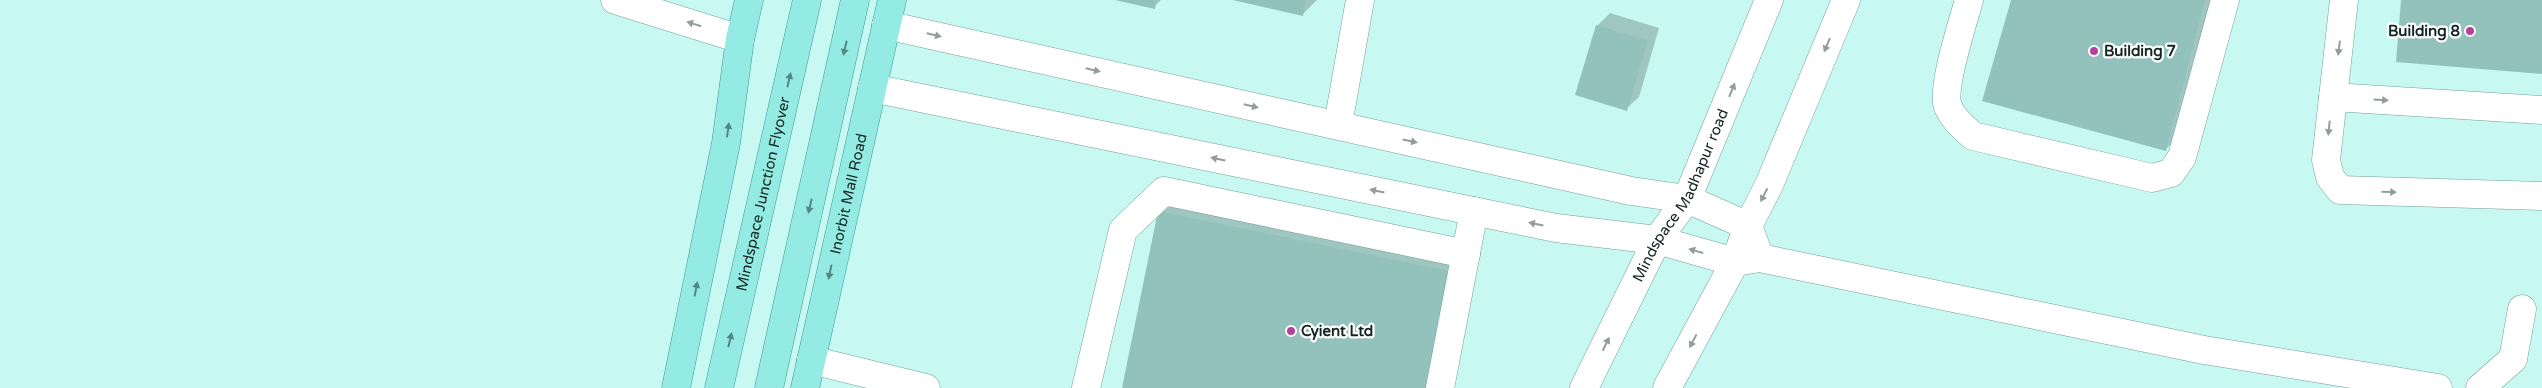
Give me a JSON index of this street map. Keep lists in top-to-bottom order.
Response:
{
  "streets": {
    "main road": ["Mindspace Junction Flyover", "Inorbit Mall Road"],
    "street": ["Mindspace Madhapur road"]
  },
  "places": ["Building 8", "Building 7", "Cyient Ltd"]
}
